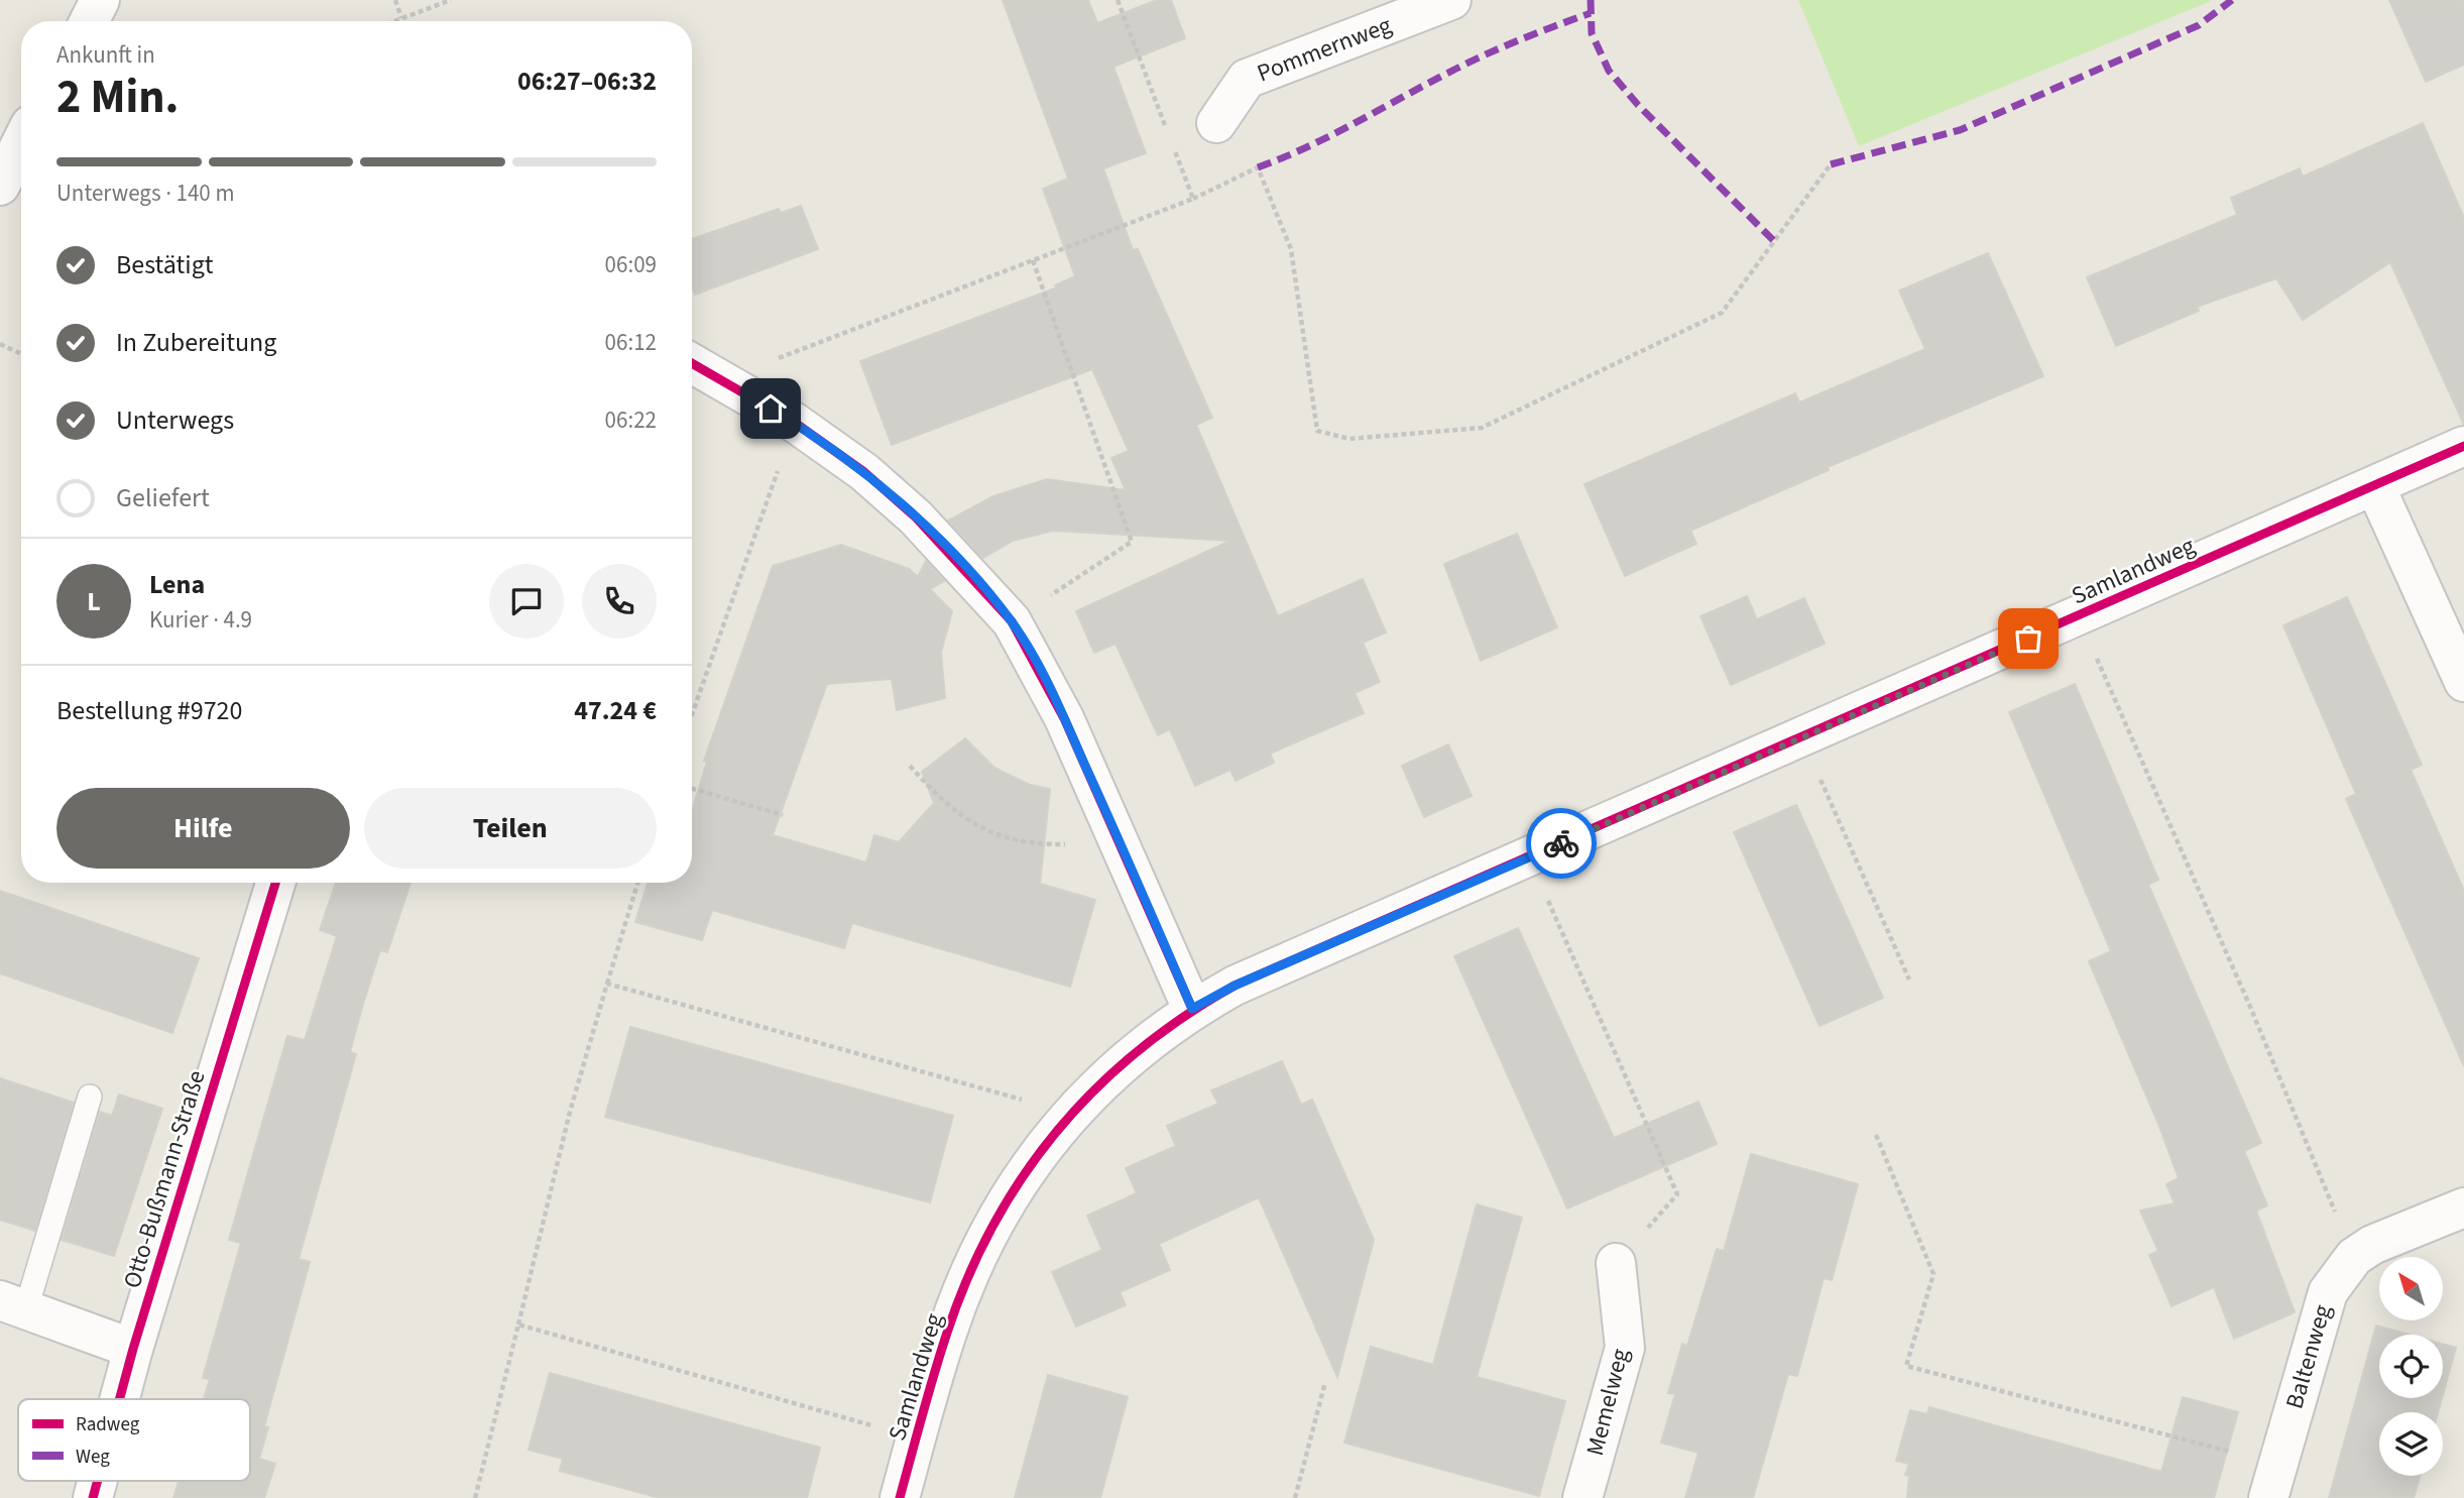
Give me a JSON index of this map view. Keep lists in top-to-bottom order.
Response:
{
  "streets": {
    "street": [
      "Pommernweg",
      "Samlandweg",
      "Otto-Bußmann-Straße",
      "Baltenweg",
      "Memelweg"
    ]
  },
  "legend": ["Radweg", "Weg"],
  "north": "top left",
  "page": {
    "heading": ["2 Min.", "Ankunft in", "06:27–06:32"],
    "panel": [
      "Lena",
      "Kurier · 4.9",
      "Bestellung #9720",
      "47.24 €"
    ],
    "bar": "Unterwegs · 140 m",
    "list": [
      ["Bestätigt", "06:09"],
      ["In Zubereitung", "06:12"],
      ["Unterwegs", "06:22"],
      "Geliefert"
    ],
    "round": "L",
    "buttons": ["Hilfe", "Teilen"]
  }
}
